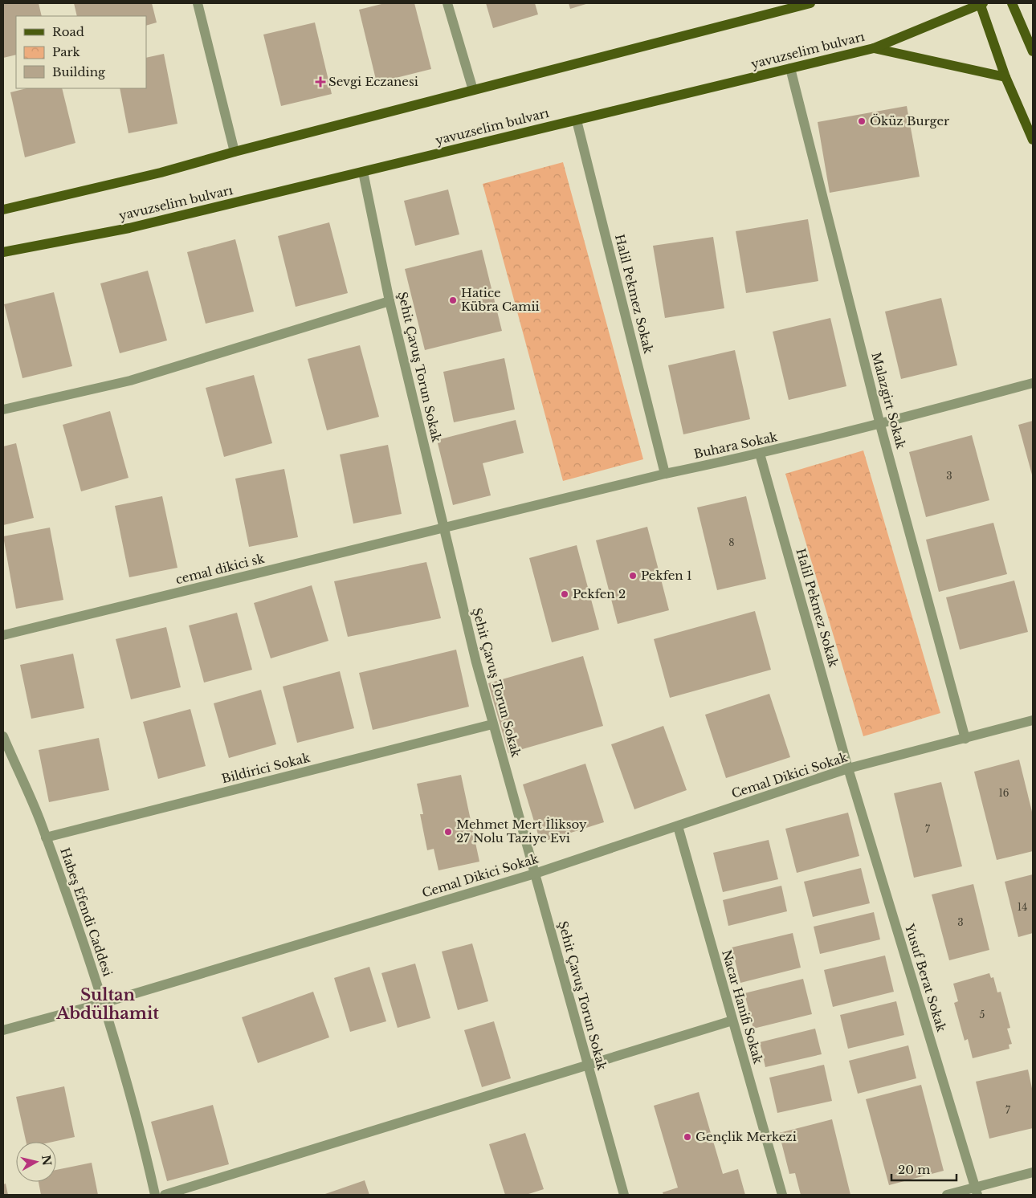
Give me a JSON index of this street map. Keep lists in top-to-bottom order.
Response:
{
  "streets": {
    "main road": ["yavuzselim bulvarı"],
    "street": [
      "Halil Pekmez Sokak",
      "Şehit Çavuş Torun Sokak",
      "Malazgirt Sokak",
      "Buhara Sokak",
      "cemal dikici sk",
      "Bildirici Sokak",
      "Cemal Dikici Sokak",
      "Habeş Efendi Caddesi",
      "Yusuf Berat Sokak",
      "Nacar Hanifi Sokak"
    ]
  },
  "crossings": [
    ["yavuzselim bulvarı", "Halil Pekmez Sokak"],
    ["yavuzselim bulvarı", "Şehit Çavuş Torun Sokak"],
    ["yavuzselim bulvarı", "Malazgirt Sokak"],
    ["Halil Pekmez Sokak", "Buhara Sokak"],
    ["Halil Pekmez Sokak", "Cemal Dikici Sokak"],
    ["Halil Pekmez Sokak", "Yusuf Berat Sokak"],
    ["Şehit Çavuş Torun Sokak", "Buhara Sokak"],
    ["Şehit Çavuş Torun Sokak", "cemal dikici sk"],
    ["Şehit Çavuş Torun Sokak", "Bildirici Sokak"],
    ["Şehit Çavuş Torun Sokak", "Cemal Dikici Sokak"],
    ["Malazgirt Sokak", "Buhara Sokak"],
    ["Malazgirt Sokak", "Cemal Dikici Sokak"],
    ["Buhara Sokak", "cemal dikici sk"],
    ["Bildirici Sokak", "Habeş Efendi Caddesi"],
    ["Cemal Dikici Sokak", "Habeş Efendi Caddesi"],
    ["Cemal Dikici Sokak", "Yusuf Berat Sokak"],
    ["Cemal Dikici Sokak", "Nacar Hanifi Sokak"]
  ],
  "districts": ["Sultan Abdülhamit"],
  "places": {
    "health": ["Sevgi Eczanesi"],
    "other": [
      "Öküz Burger",
      "Hatice Kübra Camii",
      "Pekfen 1",
      "Pekfen 2",
      "Mehmet Mert İliksoy 27 Nolu Taziye Evi",
      "Gençlik Merkezi"
    ]
  },
  "house_numbers": [
    "3",
    "8",
    "16",
    "7",
    "14",
    "3",
    "5",
    "7"
  ],
  "legend": ["Road", "Park", "Building"],
  "scale_bar": "20 m",
  "north": "right"
}
